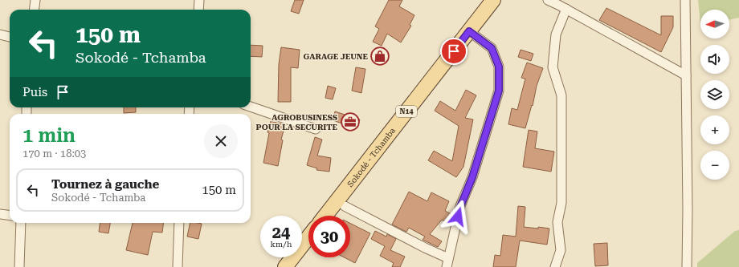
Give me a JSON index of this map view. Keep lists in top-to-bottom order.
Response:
{
  "streets": {
    "main road": ["N14", "Sokodé - Tchamba"]
  },
  "places": {
    "shop": ["GARAGE JEUNE"],
    "office": ["AGROBUSINESS POUR LA SECURITE"]
  },
  "north": "left",
  "page": {
    "map_buttons": ["+", "−"],
    "turn": ["150 m", "Sokodé - Tchamba"],
    "then": "Puis",
    "heading": ["1 min", "170 m · 18:03"],
    "list": [
      {
        "name": "Tournez à gauche",
        "note": "Sokodé - Tchamba",
        "value": "150 m"
      }
    ],
    "speed": "24 km/h",
    "limit": "30"
  }
}
